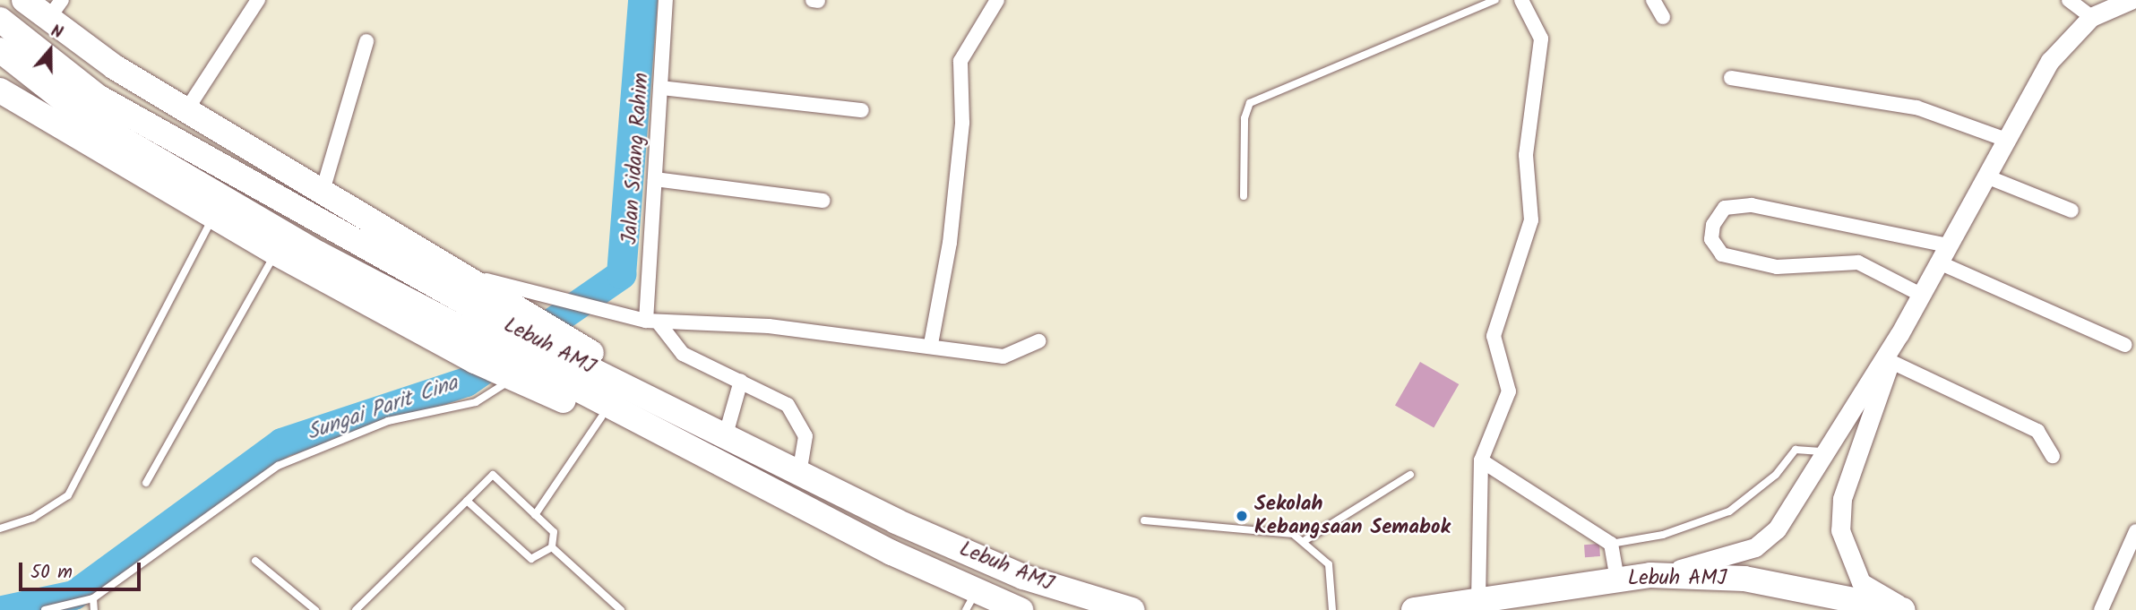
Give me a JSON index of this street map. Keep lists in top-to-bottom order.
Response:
{
  "streets": {
    "highway": ["Lebuh AMJ"],
    "street": ["Jalan Sidang Rahim"]
  },
  "water": ["Sungai Parit Cina"],
  "places": ["Sekolah Kebangsaan Semabok"],
  "scale_bar": "50 m",
  "north": "top"
}
